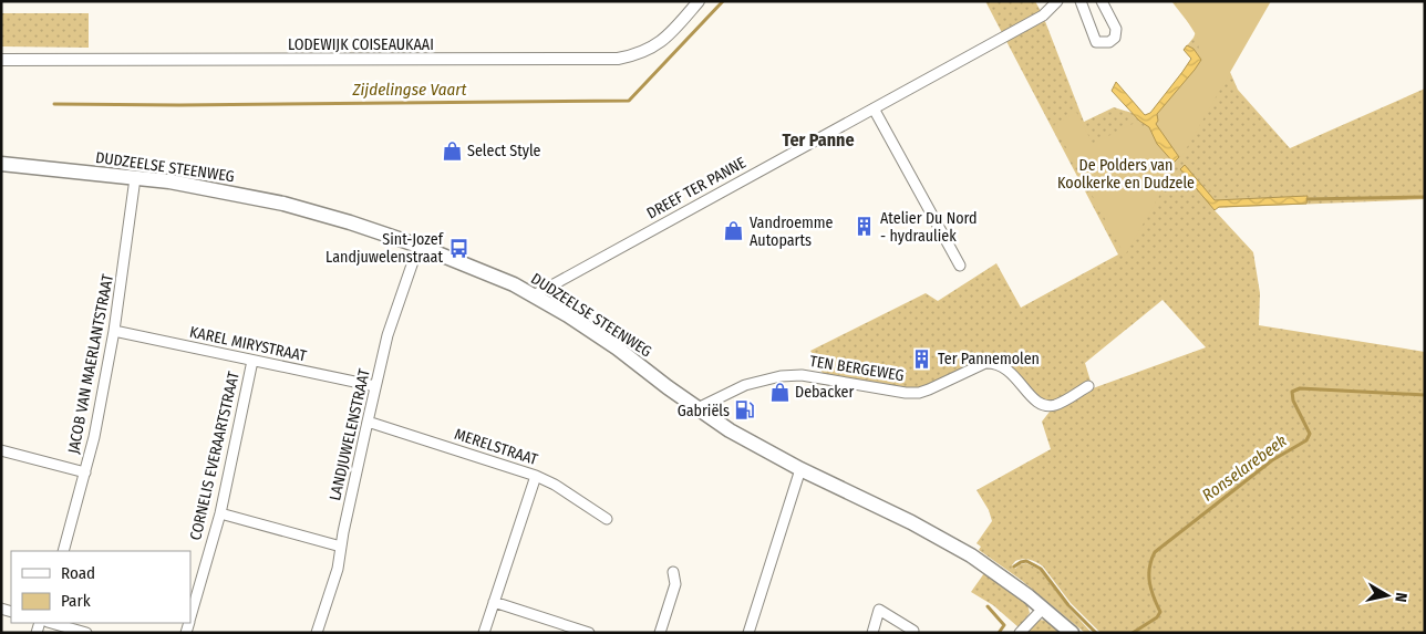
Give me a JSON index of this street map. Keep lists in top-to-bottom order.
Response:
{
  "streets": {
    "main road": ["DUDZEELSE STEENWEG"],
    "street": [
      "LODEWIJK COISEAUKAAI",
      "DREEF TER PANNE",
      "KAREL MIRYSTRAAT",
      "JACOB VAN MAERLANTSTRAAT",
      "TEN BERGEWEG",
      "LANDJUWELENSTRAAT",
      "MERELSTRAAT",
      "CORNELIS EVERAARTSTRAAT"
    ]
  },
  "crossings": [
    ["DUDZEELSE STEENWEG", "DREEF TER PANNE"],
    ["DUDZEELSE STEENWEG", "JACOB VAN MAERLANTSTRAAT"],
    ["DUDZEELSE STEENWEG", "TEN BERGEWEG"],
    ["DUDZEELSE STEENWEG", "LANDJUWELENSTRAAT"],
    ["KAREL MIRYSTRAAT", "JACOB VAN MAERLANTSTRAAT"],
    ["KAREL MIRYSTRAAT", "LANDJUWELENSTRAAT"],
    ["KAREL MIRYSTRAAT", "CORNELIS EVERAARTSTRAAT"],
    ["LANDJUWELENSTRAAT", "MERELSTRAAT"]
  ],
  "districts": ["Ter Panne"],
  "water": ["Zijdelingse Vaart", "Ronselarebeek"],
  "parks": ["De Polders van Koolkerke en Dudzele"],
  "places": {
    "shop": ["Select Style", "Vandroemme Autoparts", "Debacker"],
    "building": ["Atelier Du Nord - hydrauliek", "Ter Pannemolen"],
    "bus stop": ["Sint-Jozef Landjuwelenstraat"],
    "fuel station": ["Gabriëls"]
  },
  "legend": ["Road", "Park"],
  "north": "right"
}
